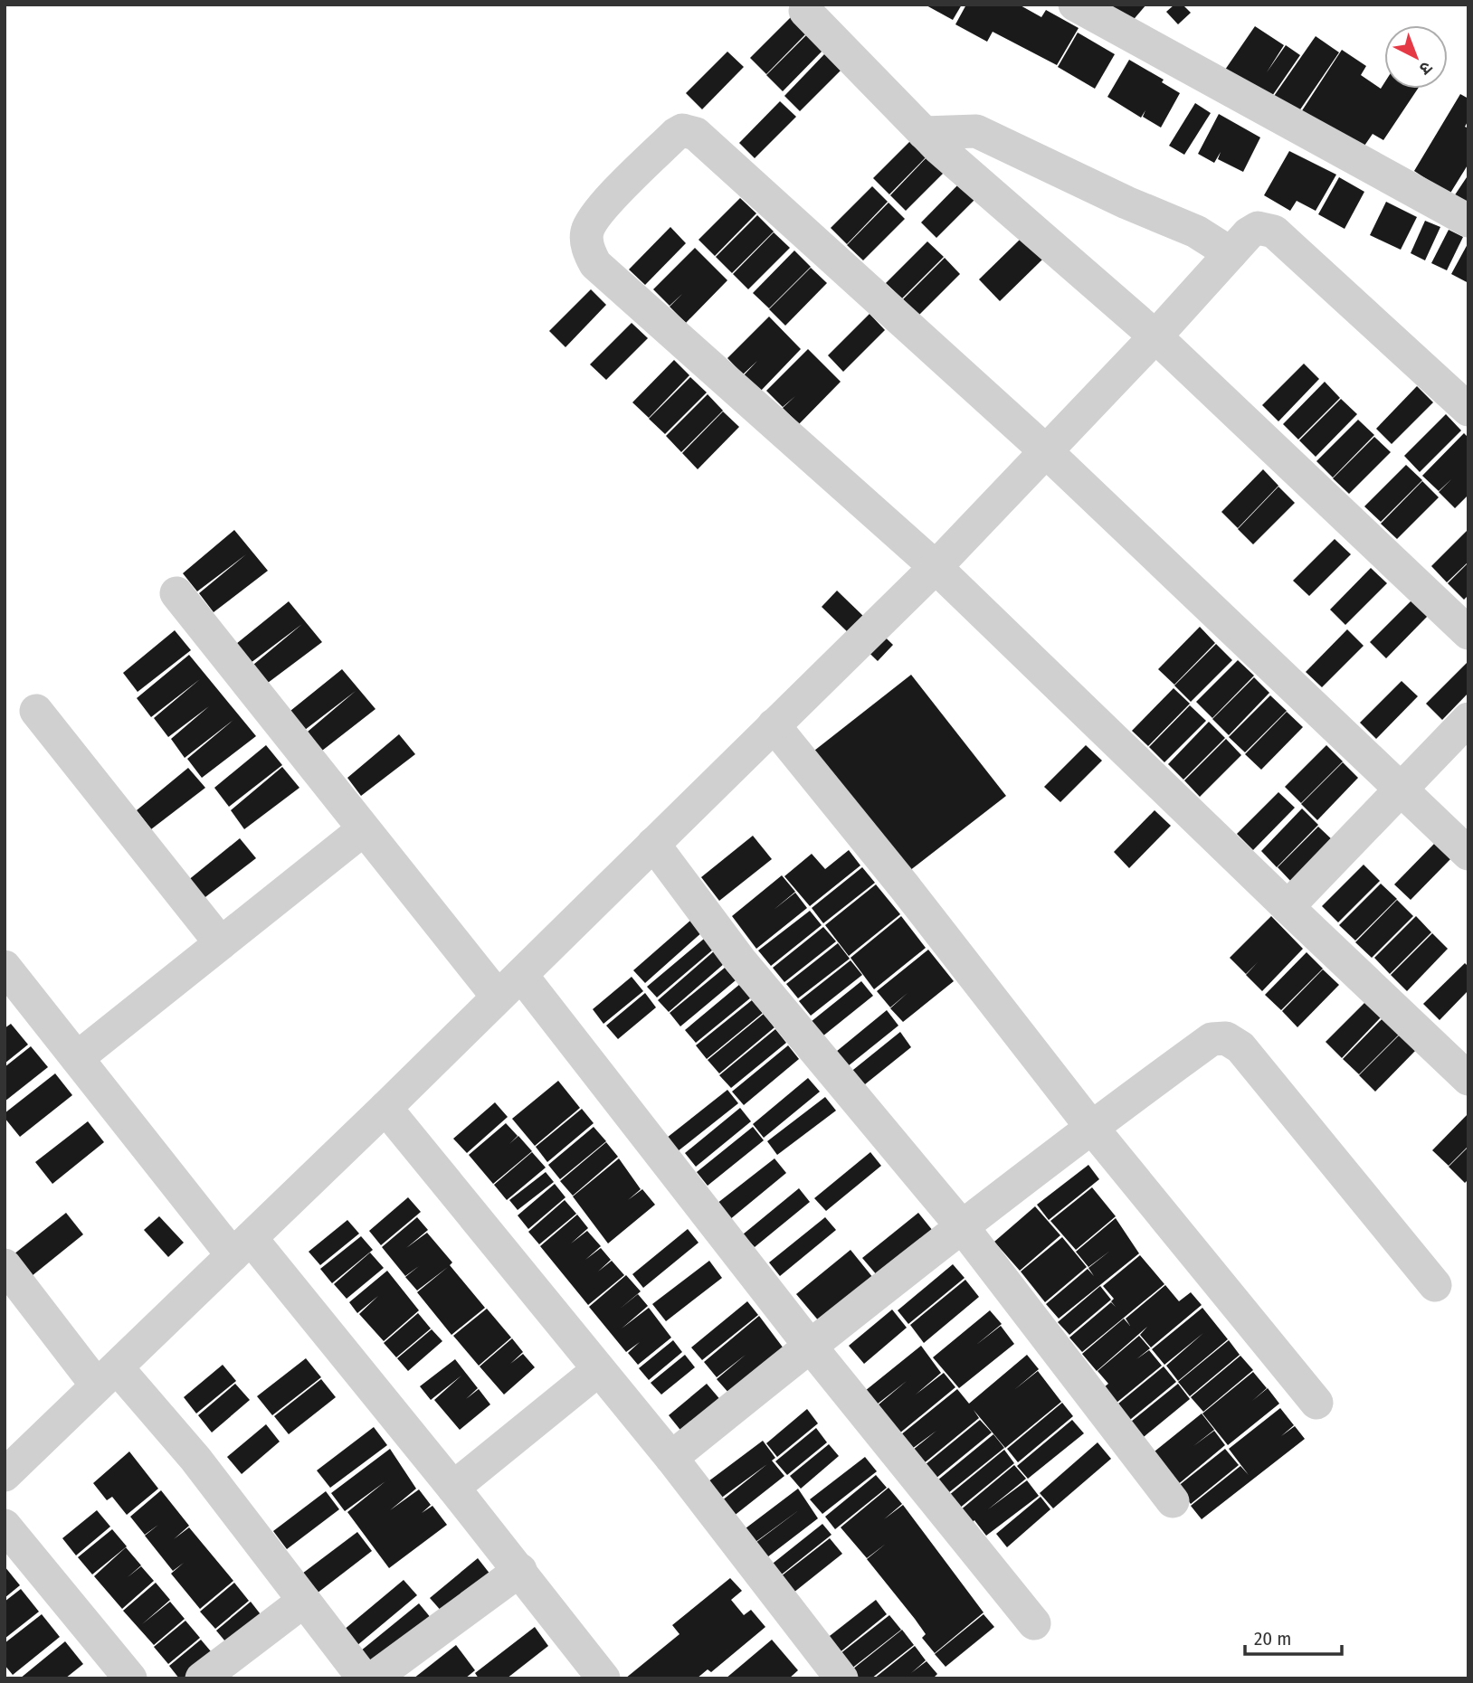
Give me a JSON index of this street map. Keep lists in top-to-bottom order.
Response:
{
  "scale_bar": "20 m",
  "north": "bottom right"
}
